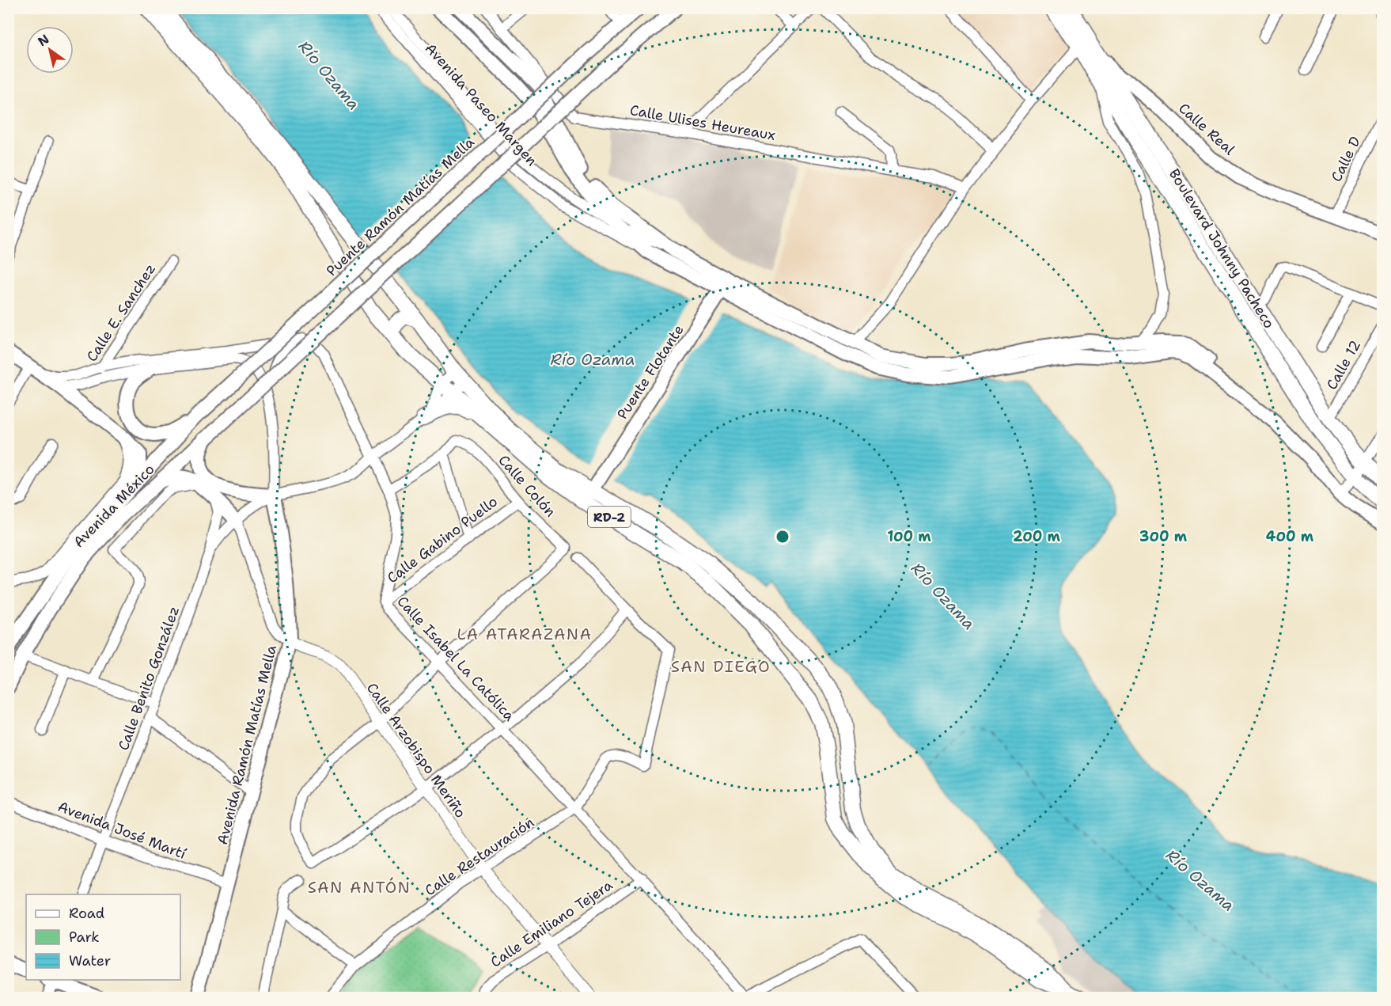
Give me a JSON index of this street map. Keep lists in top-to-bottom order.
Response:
{
  "streets": {
    "main road": [
      "Calle Real",
      "Puente Ramón Matías Mella",
      "Boulevard Johnny Pacheco",
      "Puente Flotante",
      "Avenida México",
      "RD-2",
      "Avenida Ramón Matías Mella"
    ],
    "street": [
      "Avenida Paseo Margen",
      "Calle Ulises Heureaux",
      "Calle D",
      "Calle E. Sanchez",
      "Calle 12",
      "Calle Colón",
      "Calle Gabino Puello",
      "Calle Isabel La Católica",
      "Calle Benito González",
      "Calle Arzobispo Meriño",
      "Avenida José Martí",
      "Calle Restauración",
      "Calle Emiliano Tejera"
    ]
  },
  "crossings": [
    ["Calle Real", "Calle D"],
    ["Calle Real", "Boulevard Johnny Pacheco"],
    ["Puente Ramón Matías Mella", "Avenida México"],
    ["Boulevard Johnny Pacheco", "Calle 12"],
    ["Puente Flotante", "RD-2"],
    ["Calle Colón", "Calle Gabino Puello"],
    ["Calle Colón", "Calle Isabel La Católica"],
    ["RD-2", "Calle Benito González"],
    ["Calle Gabino Puello", "Calle Isabel La Católica"],
    ["Calle Isabel La Católica", "Calle Benito González"],
    ["Calle Isabel La Católica", "Calle Restauración"],
    ["Calle Isabel La Católica", "Calle Emiliano Tejera"],
    ["Calle Benito González", "Avenida Ramón Matías Mella"],
    ["Calle Benito González", "Calle Arzobispo Meriño"],
    ["Calle Benito González", "Avenida José Martí"],
    ["Avenida Ramón Matías Mella", "Calle Arzobispo Meriño"],
    ["Avenida Ramón Matías Mella", "Avenida José Martí"],
    ["Calle Arzobispo Meriño", "Calle Restauración"],
    ["Calle Arzobispo Meriño", "Calle Emiliano Tejera"]
  ],
  "districts": ["LA ATARAZANA", "SAN DIEGO", "SAN ANTÓN"],
  "water": ["Río Ozama"],
  "legend": ["Road", "Park", "Water"],
  "north": "top left",
  "rings": [
    "100 m",
    "200 m",
    "300 m",
    "400 m"
  ]
}
